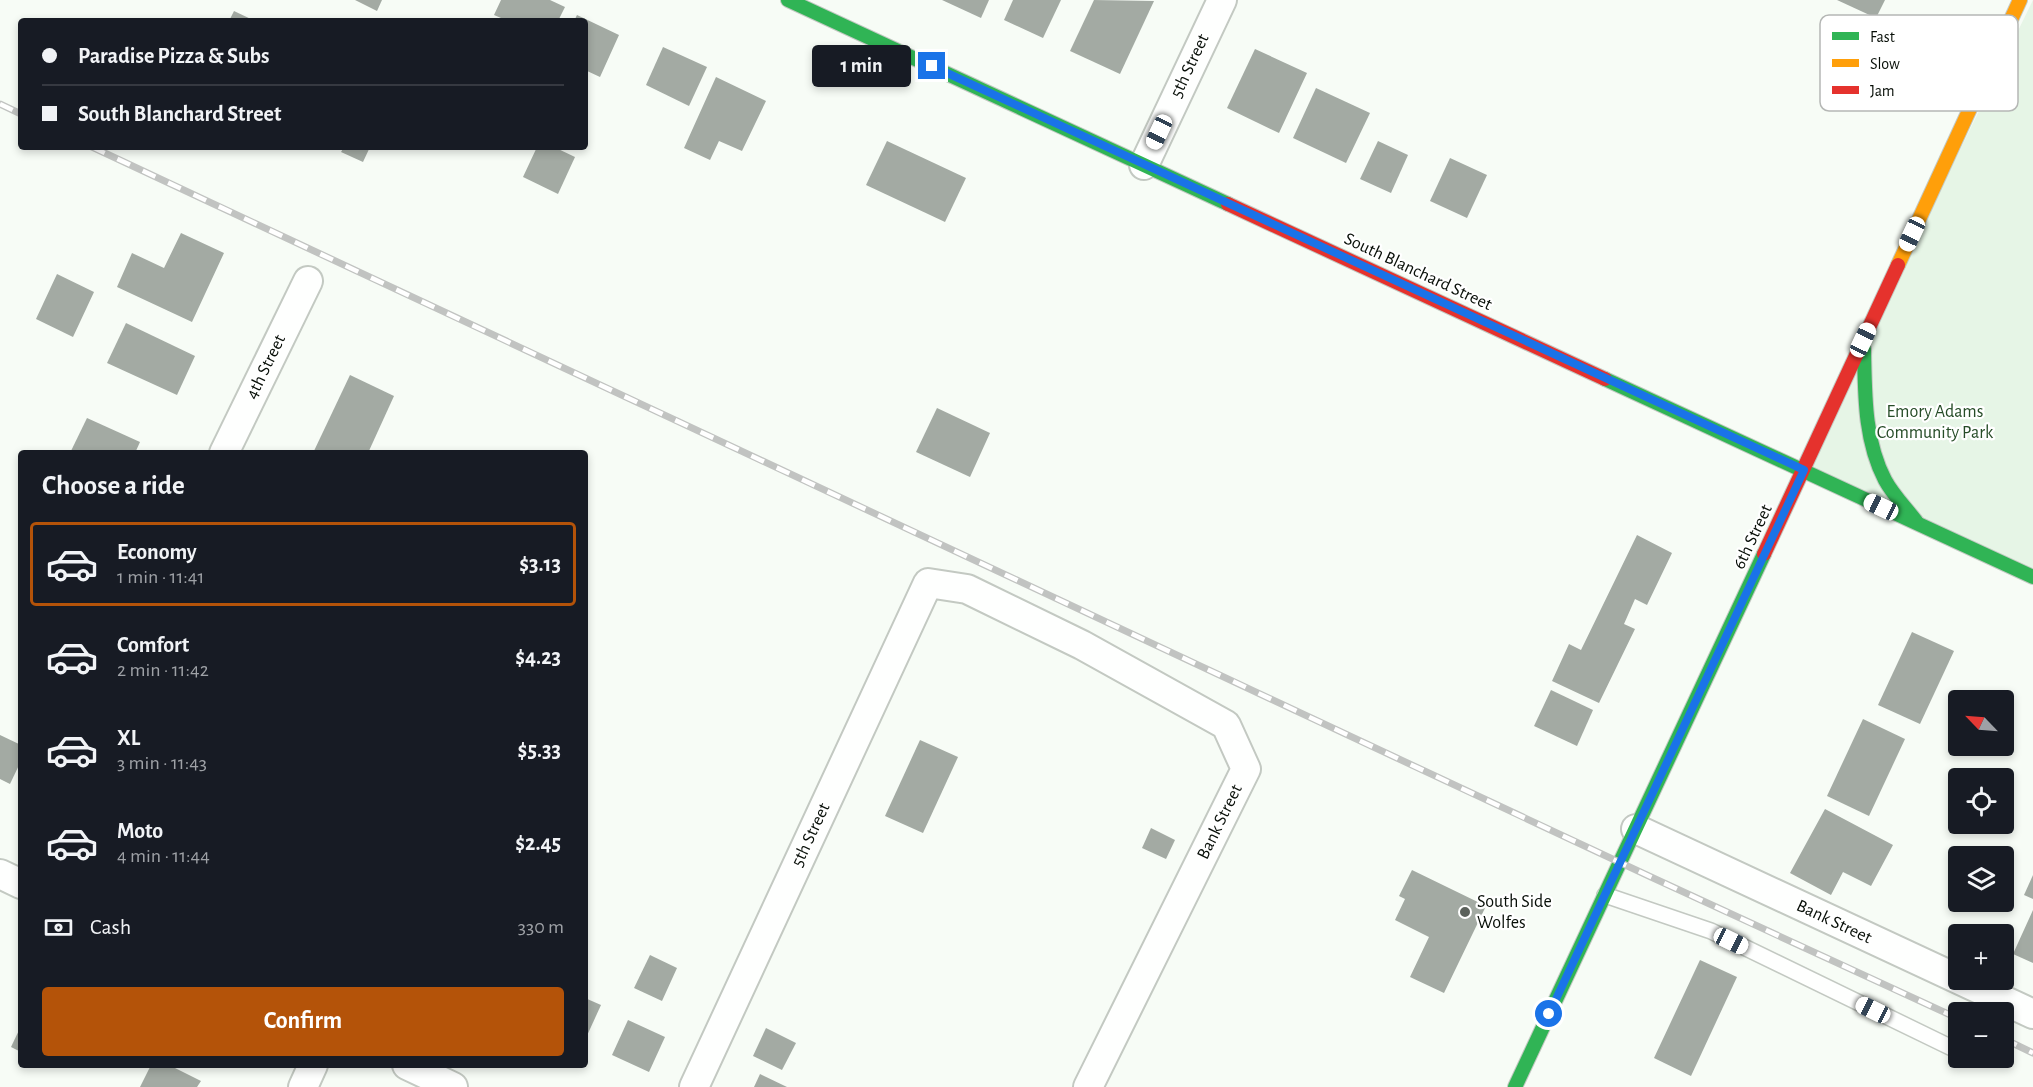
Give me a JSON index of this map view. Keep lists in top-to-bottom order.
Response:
{
  "streets": {
    "street": [
      "5th Street",
      "South Blanchard Street",
      "4th Street",
      "6th Street",
      "Bank Street"
    ]
  },
  "crossings": [
    ["5th Street", "South Blanchard Street"],
    ["5th Street", "Bank Street"],
    ["South Blanchard Street", "6th Street"],
    ["6th Street", "Bank Street"]
  ],
  "parks": ["Emory Adams Community Park"],
  "places": ["South Side Wolfes"],
  "legend": ["Fast", "Slow", "Jam"],
  "north": "top left",
  "page": {
    "banner": ["Paradise Pizza & Subs", "South Blanchard Street"],
    "bubble": "1 min",
    "heading": "Choose a ride",
    "list": [
      {
        "name": "Economy",
        "note": "1 min · 11:41",
        "value": "$3.13"
      },
      {
        "name": "Comfort",
        "note": "2 min · 11:42",
        "value": "$4.23"
      },
      {
        "name": "XL",
        "note": "3 min · 11:43",
        "value": "$5.33"
      },
      {
        "name": "Moto",
        "note": "4 min · 11:44",
        "value": "$2.45"
      }
    ],
    "map_buttons": ["+", "−"],
    "pay": ["Cash", "330 m"],
    "buttons": "Confirm"
  }
}
